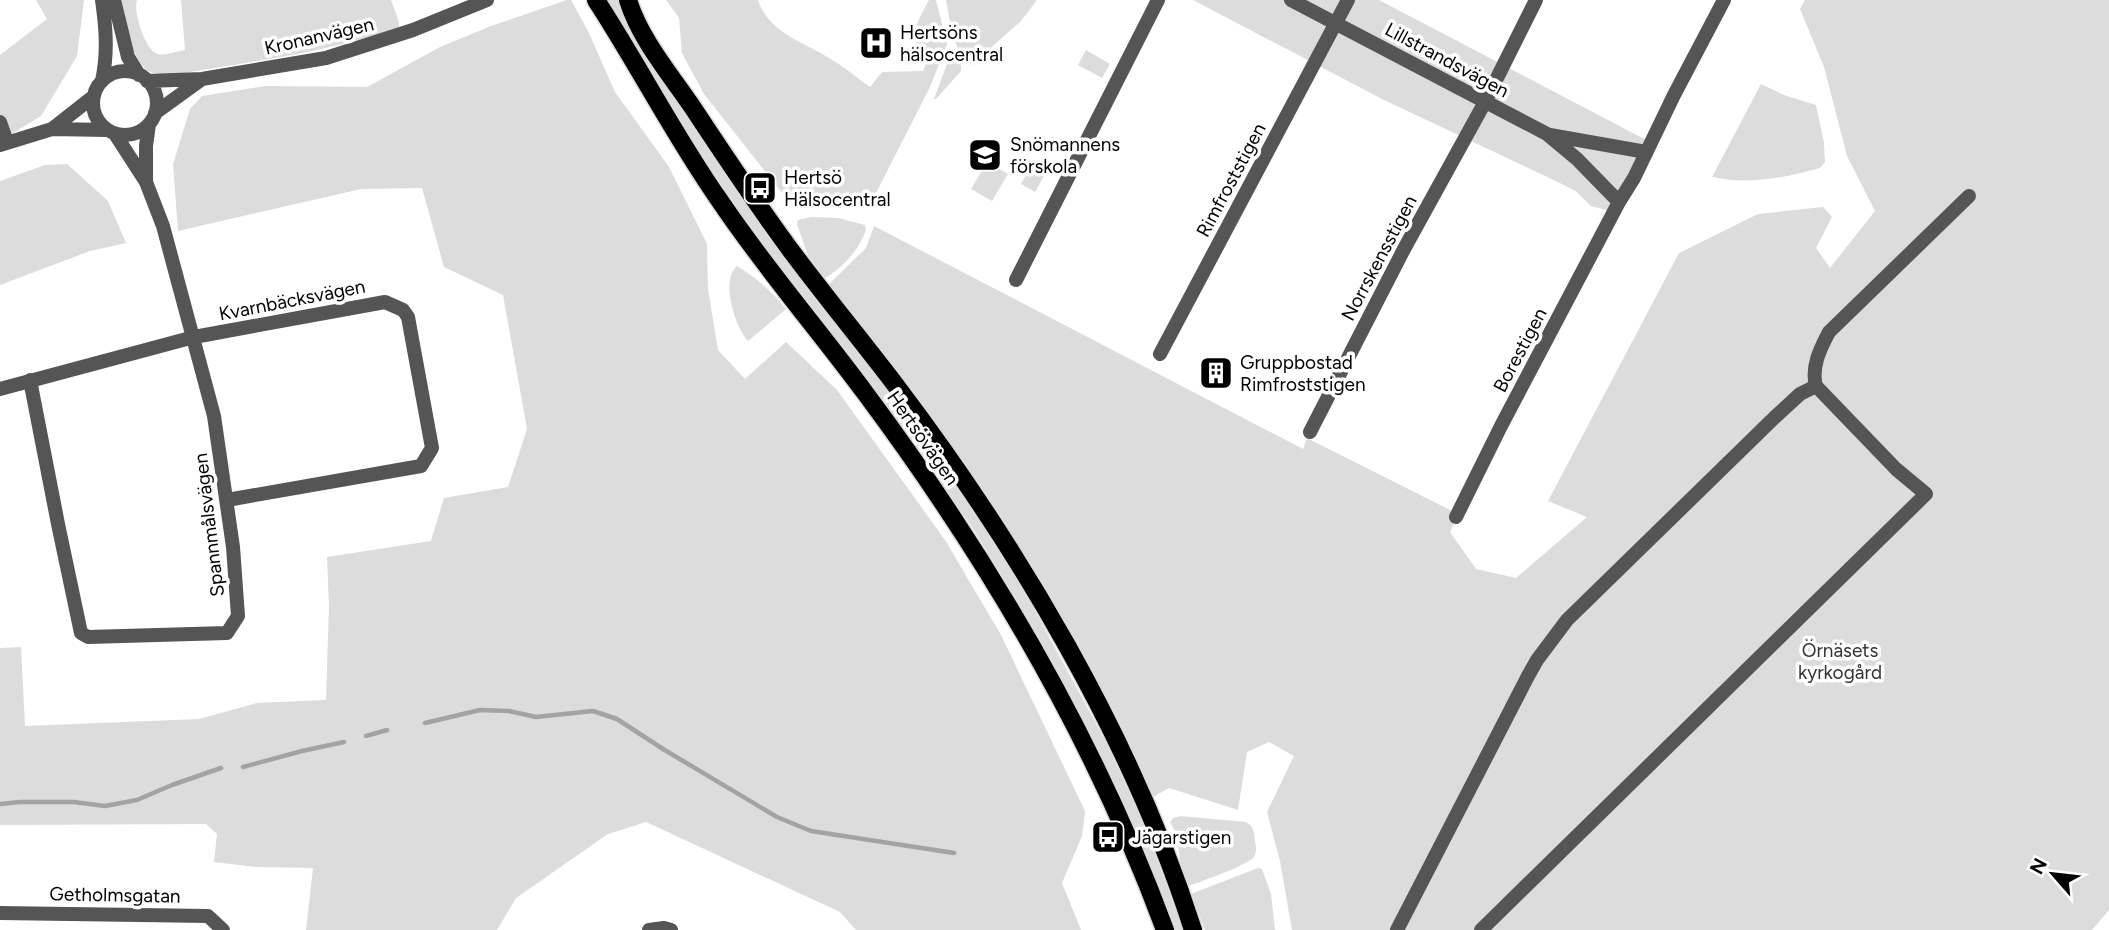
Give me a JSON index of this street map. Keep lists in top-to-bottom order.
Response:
{
  "streets": {
    "main road": ["Hertsövägen"],
    "street": [
      "Kronanvägen",
      "Lillstrandsvägen",
      "Rimfroststigen",
      "Norrskensstigen",
      "Kvarnbäcksvägen",
      "Borestigen",
      "Spannmålsvägen",
      "Getholmsgatan"
    ]
  },
  "crossings": [
    ["Kronanvägen", "Spannmålsvägen"],
    ["Lillstrandsvägen", "Rimfroststigen"],
    ["Lillstrandsvägen", "Norrskensstigen"],
    ["Lillstrandsvägen", "Borestigen"],
    ["Kvarnbäcksvägen", "Spannmålsvägen"]
  ],
  "parks": ["Örnäsets kyrkogård"],
  "places": {
    "hospital": ["Hertsöns hälsocentral"],
    "school or university": ["Snömannens förskola"],
    "bus stop": ["Hertsö Hälsocentral", "Jägarstigen"],
    "building": ["Gruppbostad Rimfroststigen"]
  },
  "north": "top left"
}
